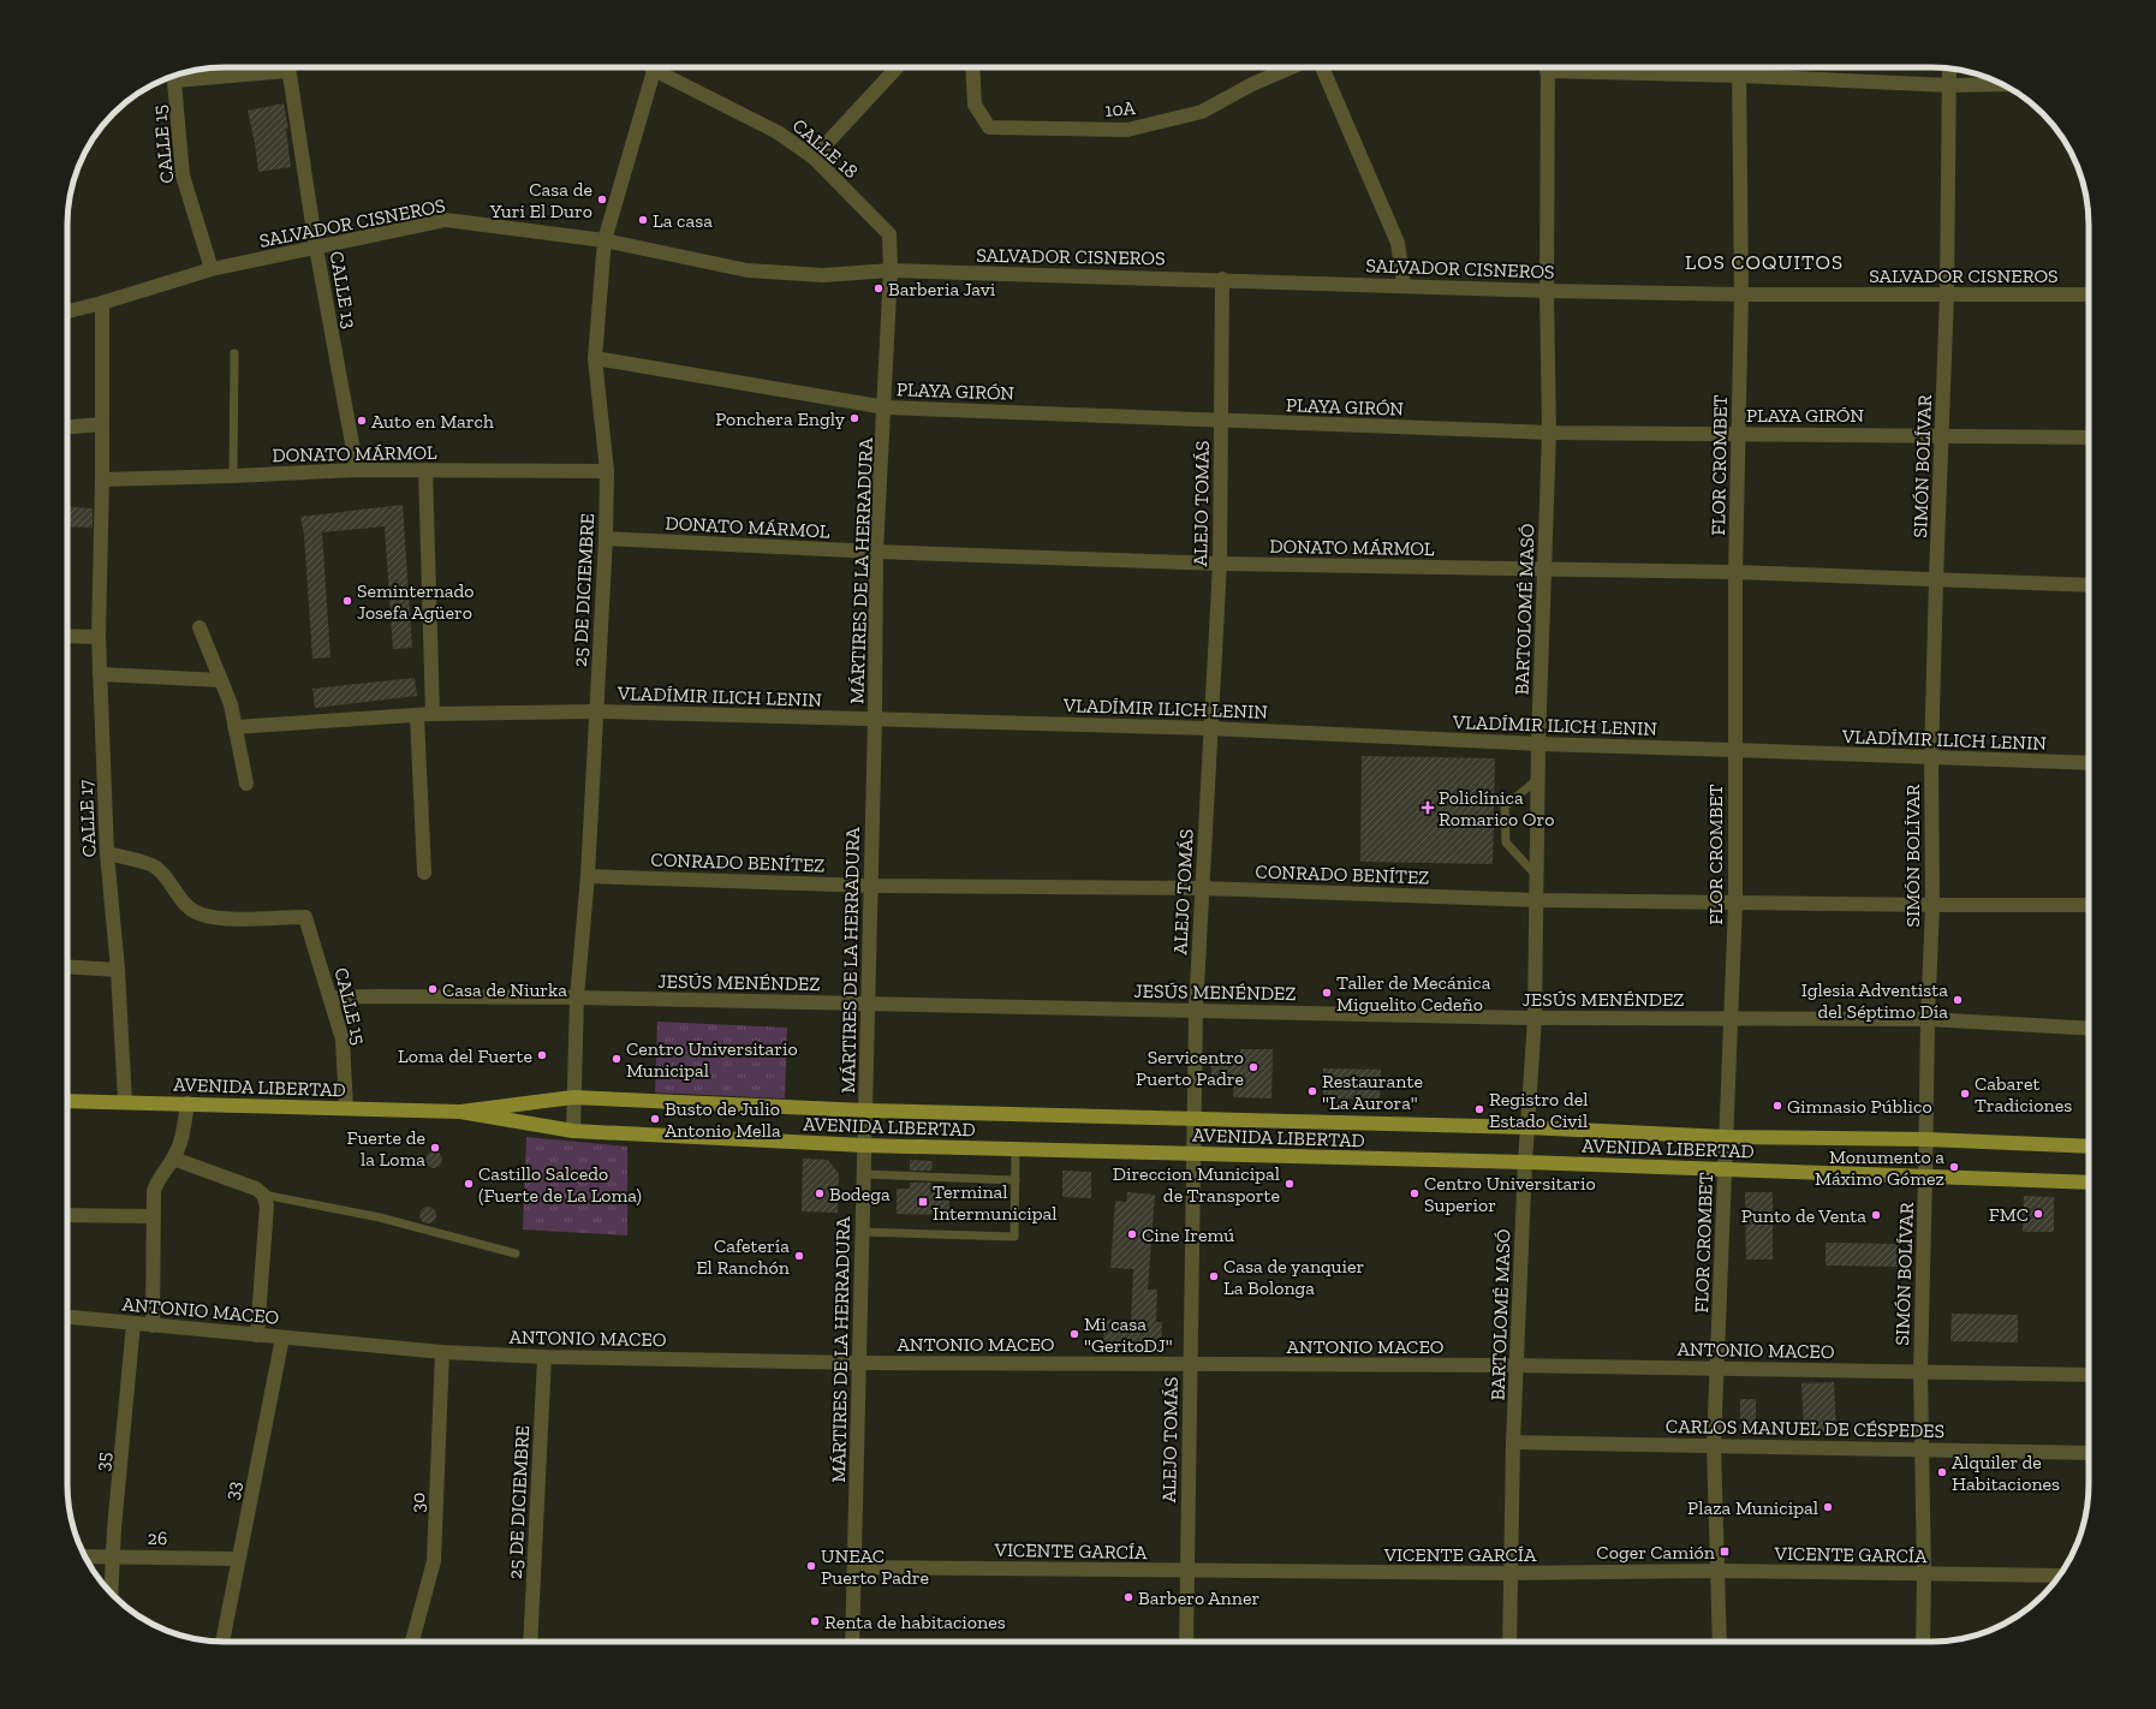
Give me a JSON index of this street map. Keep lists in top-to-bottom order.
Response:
{
  "streets": {
    "main road": ["AVENIDA LIBERTAD"],
    "street": [
      "10A",
      "CALLE 15",
      "CALLE 18",
      "SALVADOR CISNEROS",
      "CALLE 13",
      "PLAYA GIRÓN",
      "DONATO MÁRMOL",
      "FLOR CROMBET",
      "SIMÓN BOLÍVAR",
      "ALEJO TOMÁS",
      "MÁRTIRES DE LA HERRADURA",
      "25 DE DICIEMBRE",
      "BARTOLOMÉ MASÓ",
      "VLADÍMIR ILICH LENIN",
      "CALLE 17",
      "CONRADO BENÍTEZ",
      "JESÚS MENÉNDEZ",
      "ANTONIO MACEO",
      "CARLOS MANUEL DE CÉSPEDES",
      "35",
      "33",
      "30",
      "26",
      "VICENTE GARCÍA"
    ]
  },
  "crossings": [
    ["CALLE 15", "SALVADOR CISNEROS"],
    ["CALLE 15", "CALLE 17"],
    ["CALLE 15", "JESÚS MENÉNDEZ"],
    ["CALLE 15", "AVENIDA LIBERTAD"],
    ["CALLE 18", "SALVADOR CISNEROS"],
    ["CALLE 18", "MÁRTIRES DE LA HERRADURA"],
    ["SALVADOR CISNEROS", "CALLE 13"],
    ["SALVADOR CISNEROS", "FLOR CROMBET"],
    ["SALVADOR CISNEROS", "SIMÓN BOLÍVAR"],
    ["SALVADOR CISNEROS", "ALEJO TOMÁS"],
    ["SALVADOR CISNEROS", "MÁRTIRES DE LA HERRADURA"],
    ["SALVADOR CISNEROS", "25 DE DICIEMBRE"],
    ["SALVADOR CISNEROS", "BARTOLOMÉ MASÓ"],
    ["SALVADOR CISNEROS", "CALLE 17"],
    ["CALLE 13", "DONATO MÁRMOL"],
    ["PLAYA GIRÓN", "FLOR CROMBET"],
    ["PLAYA GIRÓN", "SIMÓN BOLÍVAR"],
    ["PLAYA GIRÓN", "ALEJO TOMÁS"],
    ["PLAYA GIRÓN", "MÁRTIRES DE LA HERRADURA"],
    ["PLAYA GIRÓN", "25 DE DICIEMBRE"],
    ["PLAYA GIRÓN", "BARTOLOMÉ MASÓ"],
    ["DONATO MÁRMOL", "FLOR CROMBET"],
    ["DONATO MÁRMOL", "SIMÓN BOLÍVAR"],
    ["DONATO MÁRMOL", "ALEJO TOMÁS"],
    ["DONATO MÁRMOL", "MÁRTIRES DE LA HERRADURA"],
    ["DONATO MÁRMOL", "25 DE DICIEMBRE"],
    ["DONATO MÁRMOL", "BARTOLOMÉ MASÓ"],
    ["DONATO MÁRMOL", "CALLE 17"],
    ["FLOR CROMBET", "VLADÍMIR ILICH LENIN"],
    ["FLOR CROMBET", "CONRADO BENÍTEZ"],
    ["FLOR CROMBET", "JESÚS MENÉNDEZ"],
    ["FLOR CROMBET", "AVENIDA LIBERTAD"],
    ["FLOR CROMBET", "ANTONIO MACEO"],
    ["FLOR CROMBET", "CARLOS MANUEL DE CÉSPEDES"],
    ["FLOR CROMBET", "VICENTE GARCÍA"],
    ["SIMÓN BOLÍVAR", "VLADÍMIR ILICH LENIN"],
    ["SIMÓN BOLÍVAR", "CONRADO BENÍTEZ"],
    ["SIMÓN BOLÍVAR", "JESÚS MENÉNDEZ"],
    ["SIMÓN BOLÍVAR", "AVENIDA LIBERTAD"],
    ["SIMÓN BOLÍVAR", "ANTONIO MACEO"],
    ["SIMÓN BOLÍVAR", "CARLOS MANUEL DE CÉSPEDES"],
    ["SIMÓN BOLÍVAR", "VICENTE GARCÍA"],
    ["ALEJO TOMÁS", "VLADÍMIR ILICH LENIN"],
    ["ALEJO TOMÁS", "CONRADO BENÍTEZ"],
    ["ALEJO TOMÁS", "JESÚS MENÉNDEZ"],
    ["ALEJO TOMÁS", "AVENIDA LIBERTAD"],
    ["ALEJO TOMÁS", "ANTONIO MACEO"],
    ["ALEJO TOMÁS", "VICENTE GARCÍA"],
    ["MÁRTIRES DE LA HERRADURA", "VLADÍMIR ILICH LENIN"],
    ["MÁRTIRES DE LA HERRADURA", "CONRADO BENÍTEZ"],
    ["MÁRTIRES DE LA HERRADURA", "JESÚS MENÉNDEZ"],
    ["MÁRTIRES DE LA HERRADURA", "AVENIDA LIBERTAD"],
    ["MÁRTIRES DE LA HERRADURA", "ANTONIO MACEO"],
    ["MÁRTIRES DE LA HERRADURA", "VICENTE GARCÍA"],
    ["25 DE DICIEMBRE", "VLADÍMIR ILICH LENIN"],
    ["25 DE DICIEMBRE", "CONRADO BENÍTEZ"],
    ["25 DE DICIEMBRE", "JESÚS MENÉNDEZ"],
    ["25 DE DICIEMBRE", "AVENIDA LIBERTAD"],
    ["25 DE DICIEMBRE", "ANTONIO MACEO"],
    ["BARTOLOMÉ MASÓ", "VLADÍMIR ILICH LENIN"],
    ["BARTOLOMÉ MASÓ", "CONRADO BENÍTEZ"],
    ["BARTOLOMÉ MASÓ", "JESÚS MENÉNDEZ"],
    ["BARTOLOMÉ MASÓ", "AVENIDA LIBERTAD"],
    ["BARTOLOMÉ MASÓ", "ANTONIO MACEO"],
    ["BARTOLOMÉ MASÓ", "CARLOS MANUEL DE CÉSPEDES"],
    ["BARTOLOMÉ MASÓ", "VICENTE GARCÍA"],
    ["CALLE 17", "AVENIDA LIBERTAD"],
    ["ANTONIO MACEO", "35"],
    ["ANTONIO MACEO", "33"],
    ["ANTONIO MACEO", "30"],
    ["35", "26"],
    ["33", "26"]
  ],
  "districts": ["LOS COQUITOS"],
  "places": {
    "other": [
      "Casa de Yuri El Duro",
      "La casa",
      "Barberia Javi",
      "Ponchera Engly",
      "Auto en March",
      "Seminternado Josefa Agüero",
      "Casa de Niurka",
      "Taller de Mecánica Miguelito Cedeño",
      "Iglesia Adventista del Séptimo Día",
      "Loma del Fuerte",
      "Centro Universitario Municipal",
      "Servicentro Puerto Padre",
      "Restaurante \"La Aurora\"",
      "Cabaret Tradiciones",
      "Gimnasio Público",
      "Registro del Estado Civil",
      "Busto de Julio Antonio Mella",
      "Fuerte de la Loma",
      "Monumento a Máximo Gómez",
      "Castillo Salcedo (Fuerte de La Loma)",
      "Direccion Municipal de Transporte",
      "Bodega",
      "Centro Universitario Superior",
      "FMC",
      "Punto de Venta",
      "Cine Iremú",
      "Cafetería El Ranchón",
      "Casa de yanquier La Bolonga",
      "Mi casa \"GeritoDJ\"",
      "Alquiler de Habitaciones",
      "Plaza Municipal",
      "UNEAC Puerto Padre",
      "Barbero Anner",
      "Renta de habitaciones"
    ],
    "health": ["Policlínica Romarico Oro"],
    "transit": ["Terminal Intermunicipal", "Coger Camión"]
  }
}
